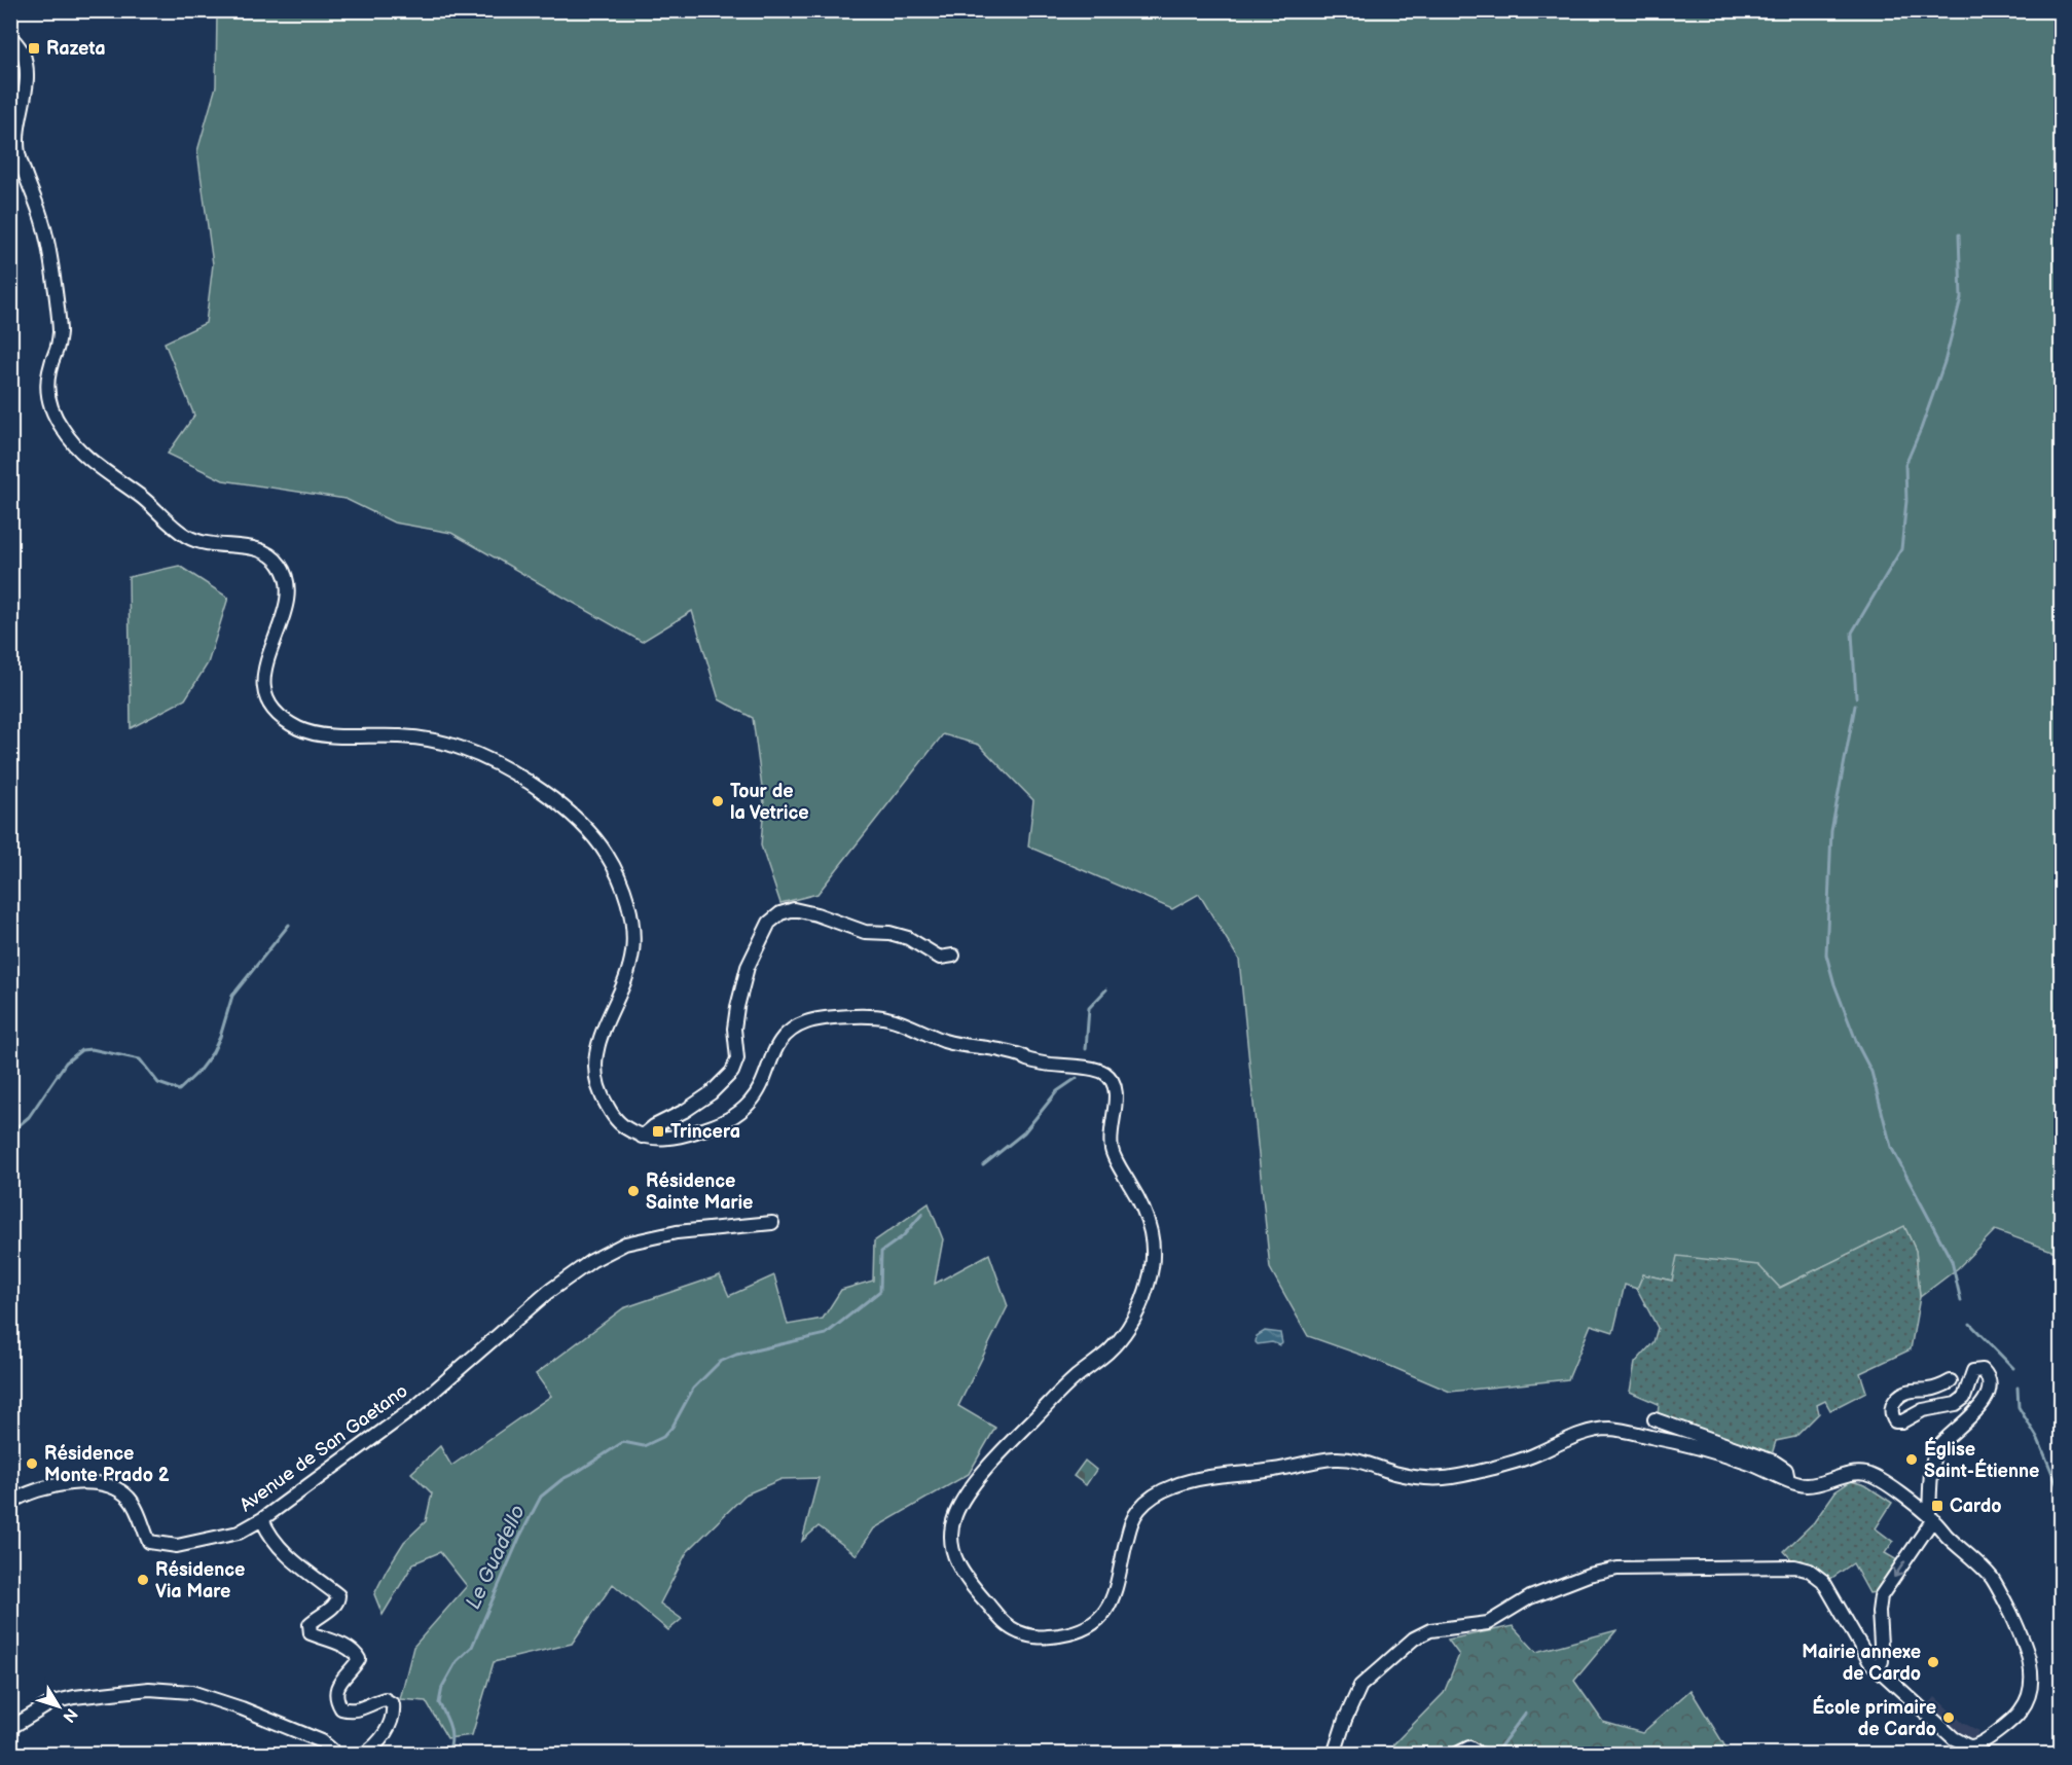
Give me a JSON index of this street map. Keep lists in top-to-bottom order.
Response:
{
  "streets": {
    "street": ["Avenue de San Gaetano"]
  },
  "water": ["Le Guadello"],
  "places": {
    "transit": ["Razeta", "Trincera", "Cardo"],
    "other": [
      "Tour de la Vetrice",
      "Résidence Sainte Marie",
      "Église Saint-Étienne",
      "Résidence Monte Prado 2",
      "Résidence Via Mare",
      "Mairie annexe de Cardo",
      "École primaire de Cardo"
    ]
  },
  "north": "bottom right"
}
